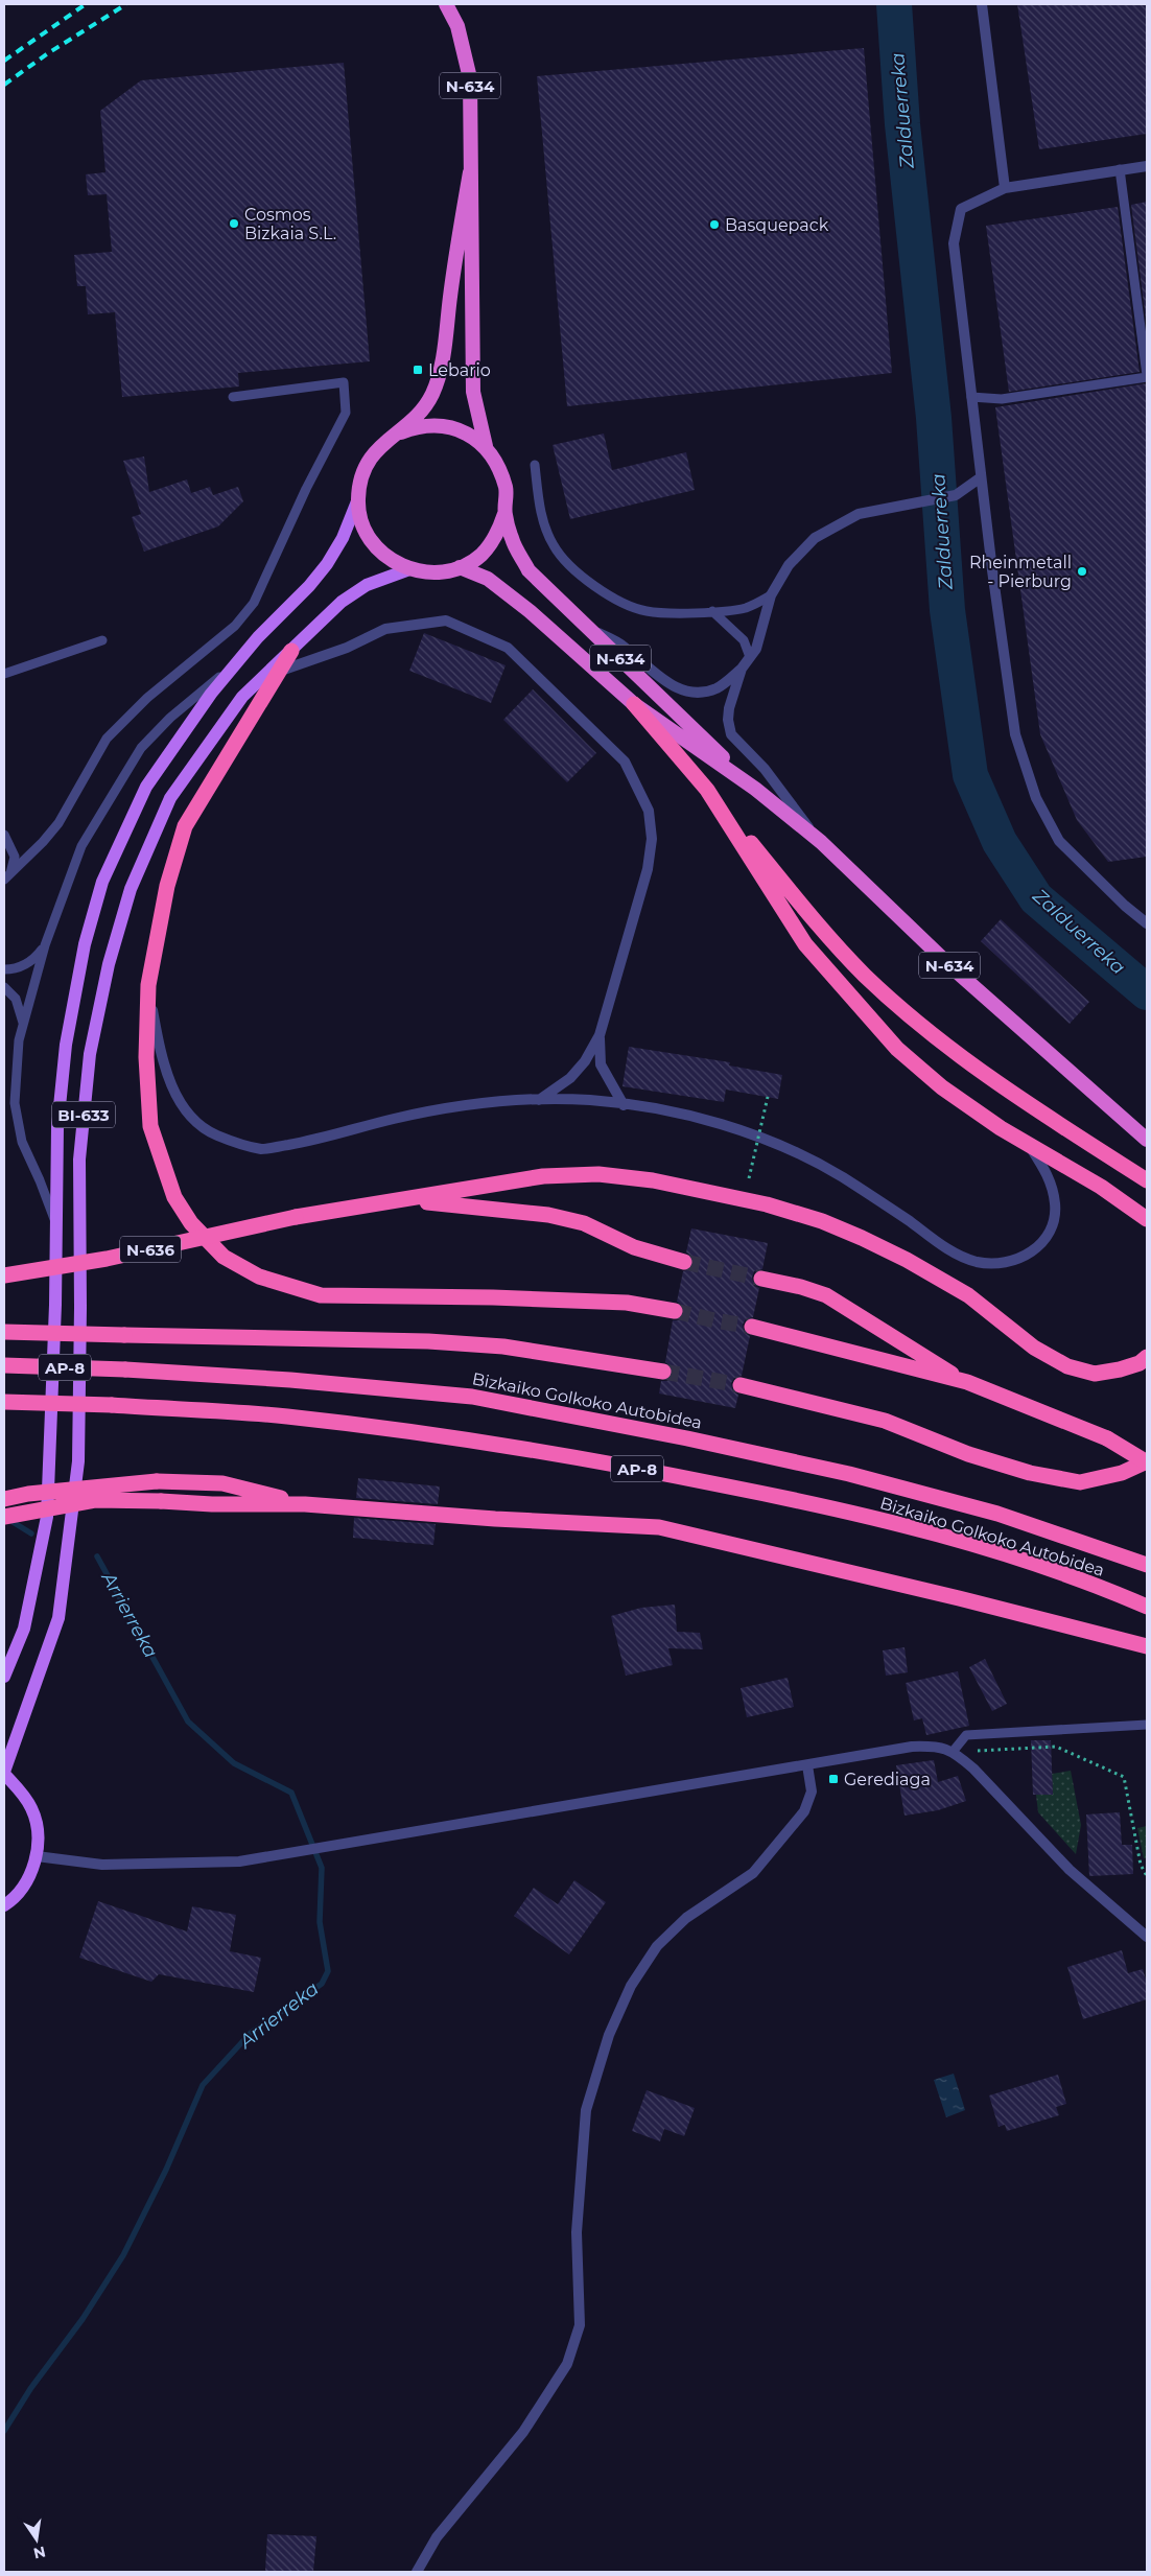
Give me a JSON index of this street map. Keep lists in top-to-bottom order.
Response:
{
  "streets": {
    "highway": [
      "N-634",
      "N-636",
      "AP-8",
      "Bizkaiko Golkoko Autobidea"
    ],
    "main road": ["BI-633"]
  },
  "crossings": [
    ["N-634", "BI-633"]
  ],
  "water": ["Zalduerreka", "Arrierreka"],
  "places": {
    "other": ["Cosmos Bizkaia S.L.", "Basquepack", "Rheinmetall - Pierburg"],
    "transit": ["Lebario", "Gerediaga"]
  },
  "north": "bottom"
}
